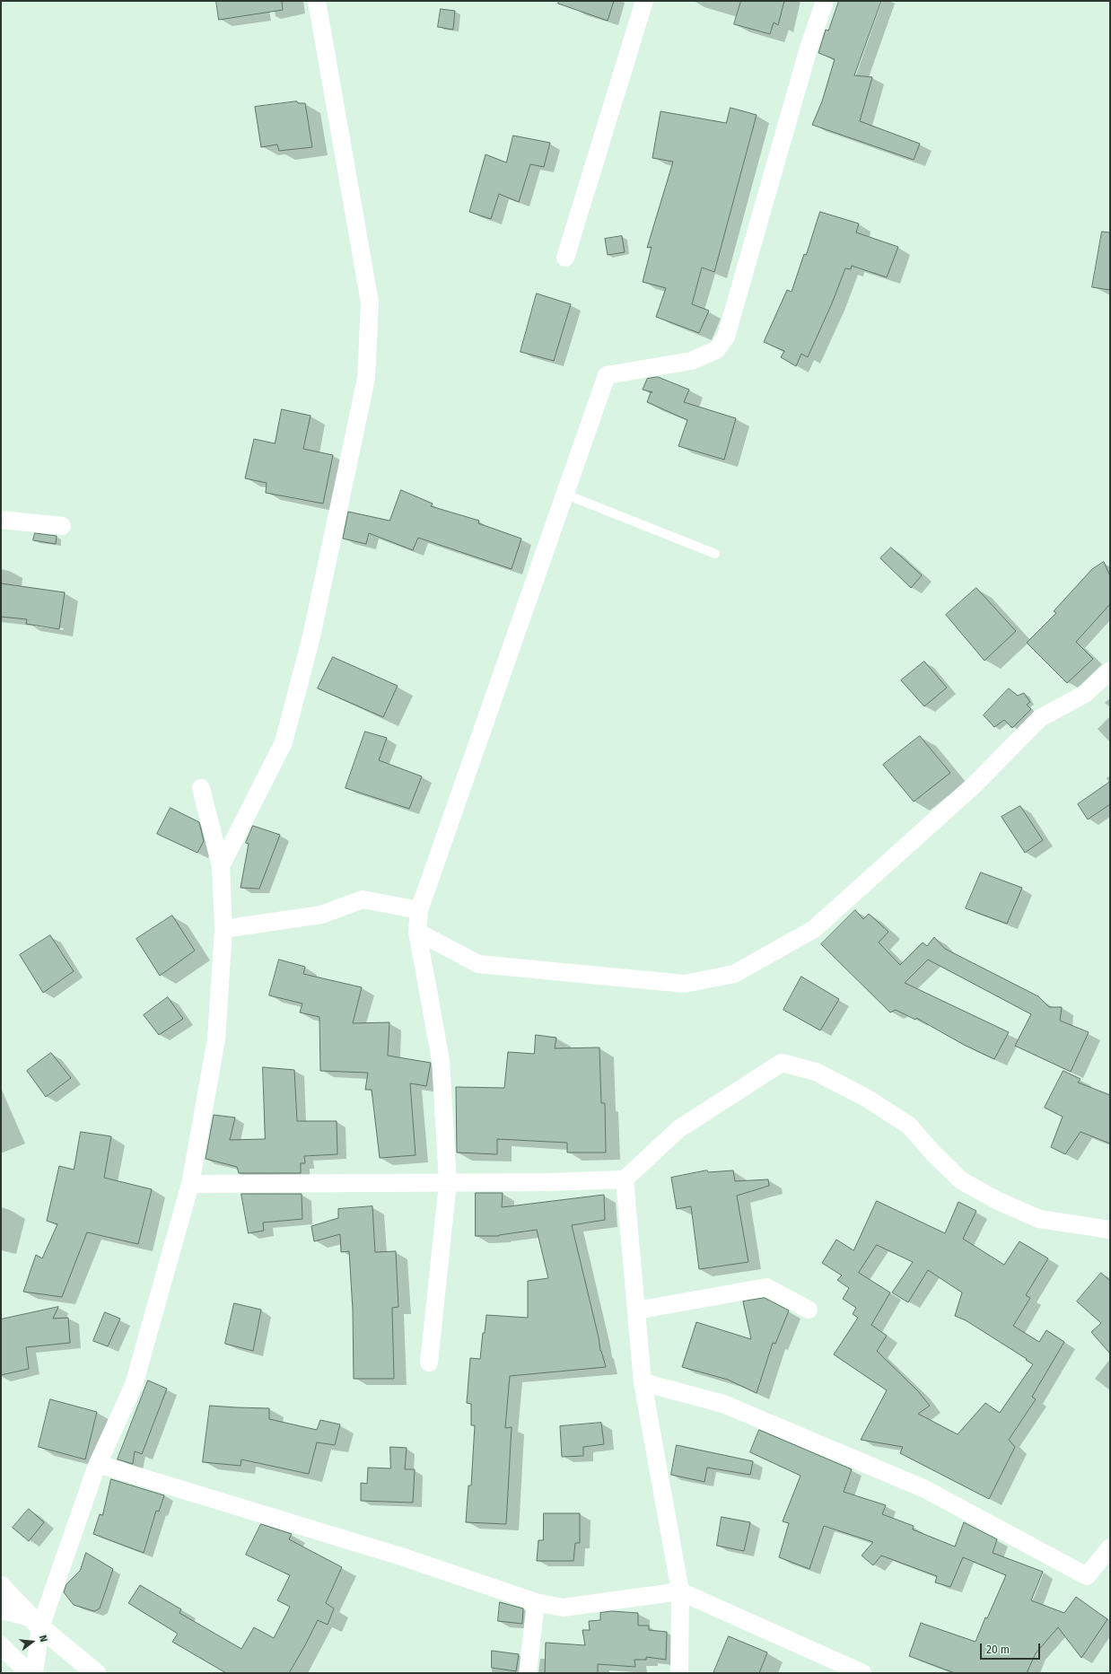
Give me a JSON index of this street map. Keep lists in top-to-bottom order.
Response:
{
  "scale_bar": "20 m",
  "north": "right"
}
